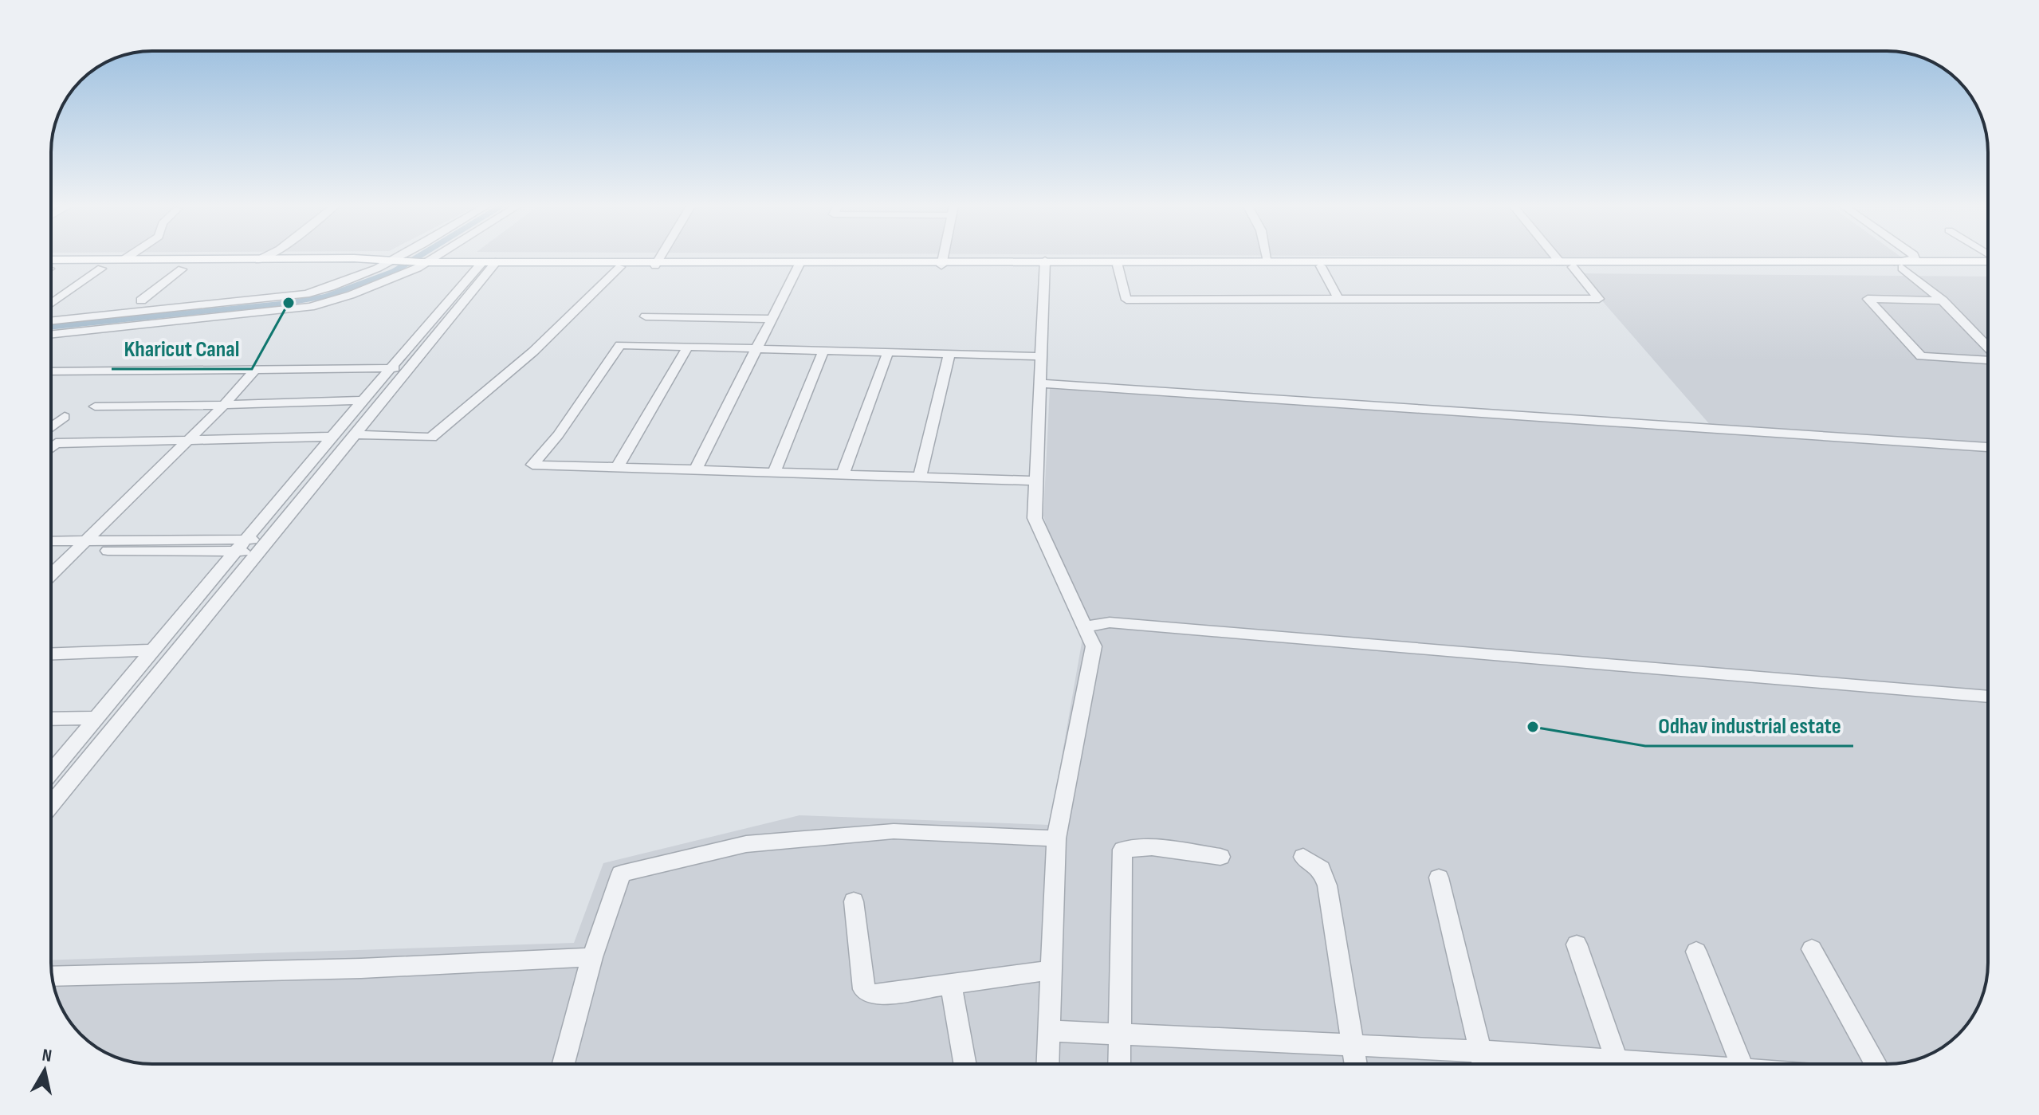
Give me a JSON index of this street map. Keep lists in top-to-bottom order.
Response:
{
  "places": ["Kharicut Canal", "Odhav industrial estate"],
  "north": "top"
}
